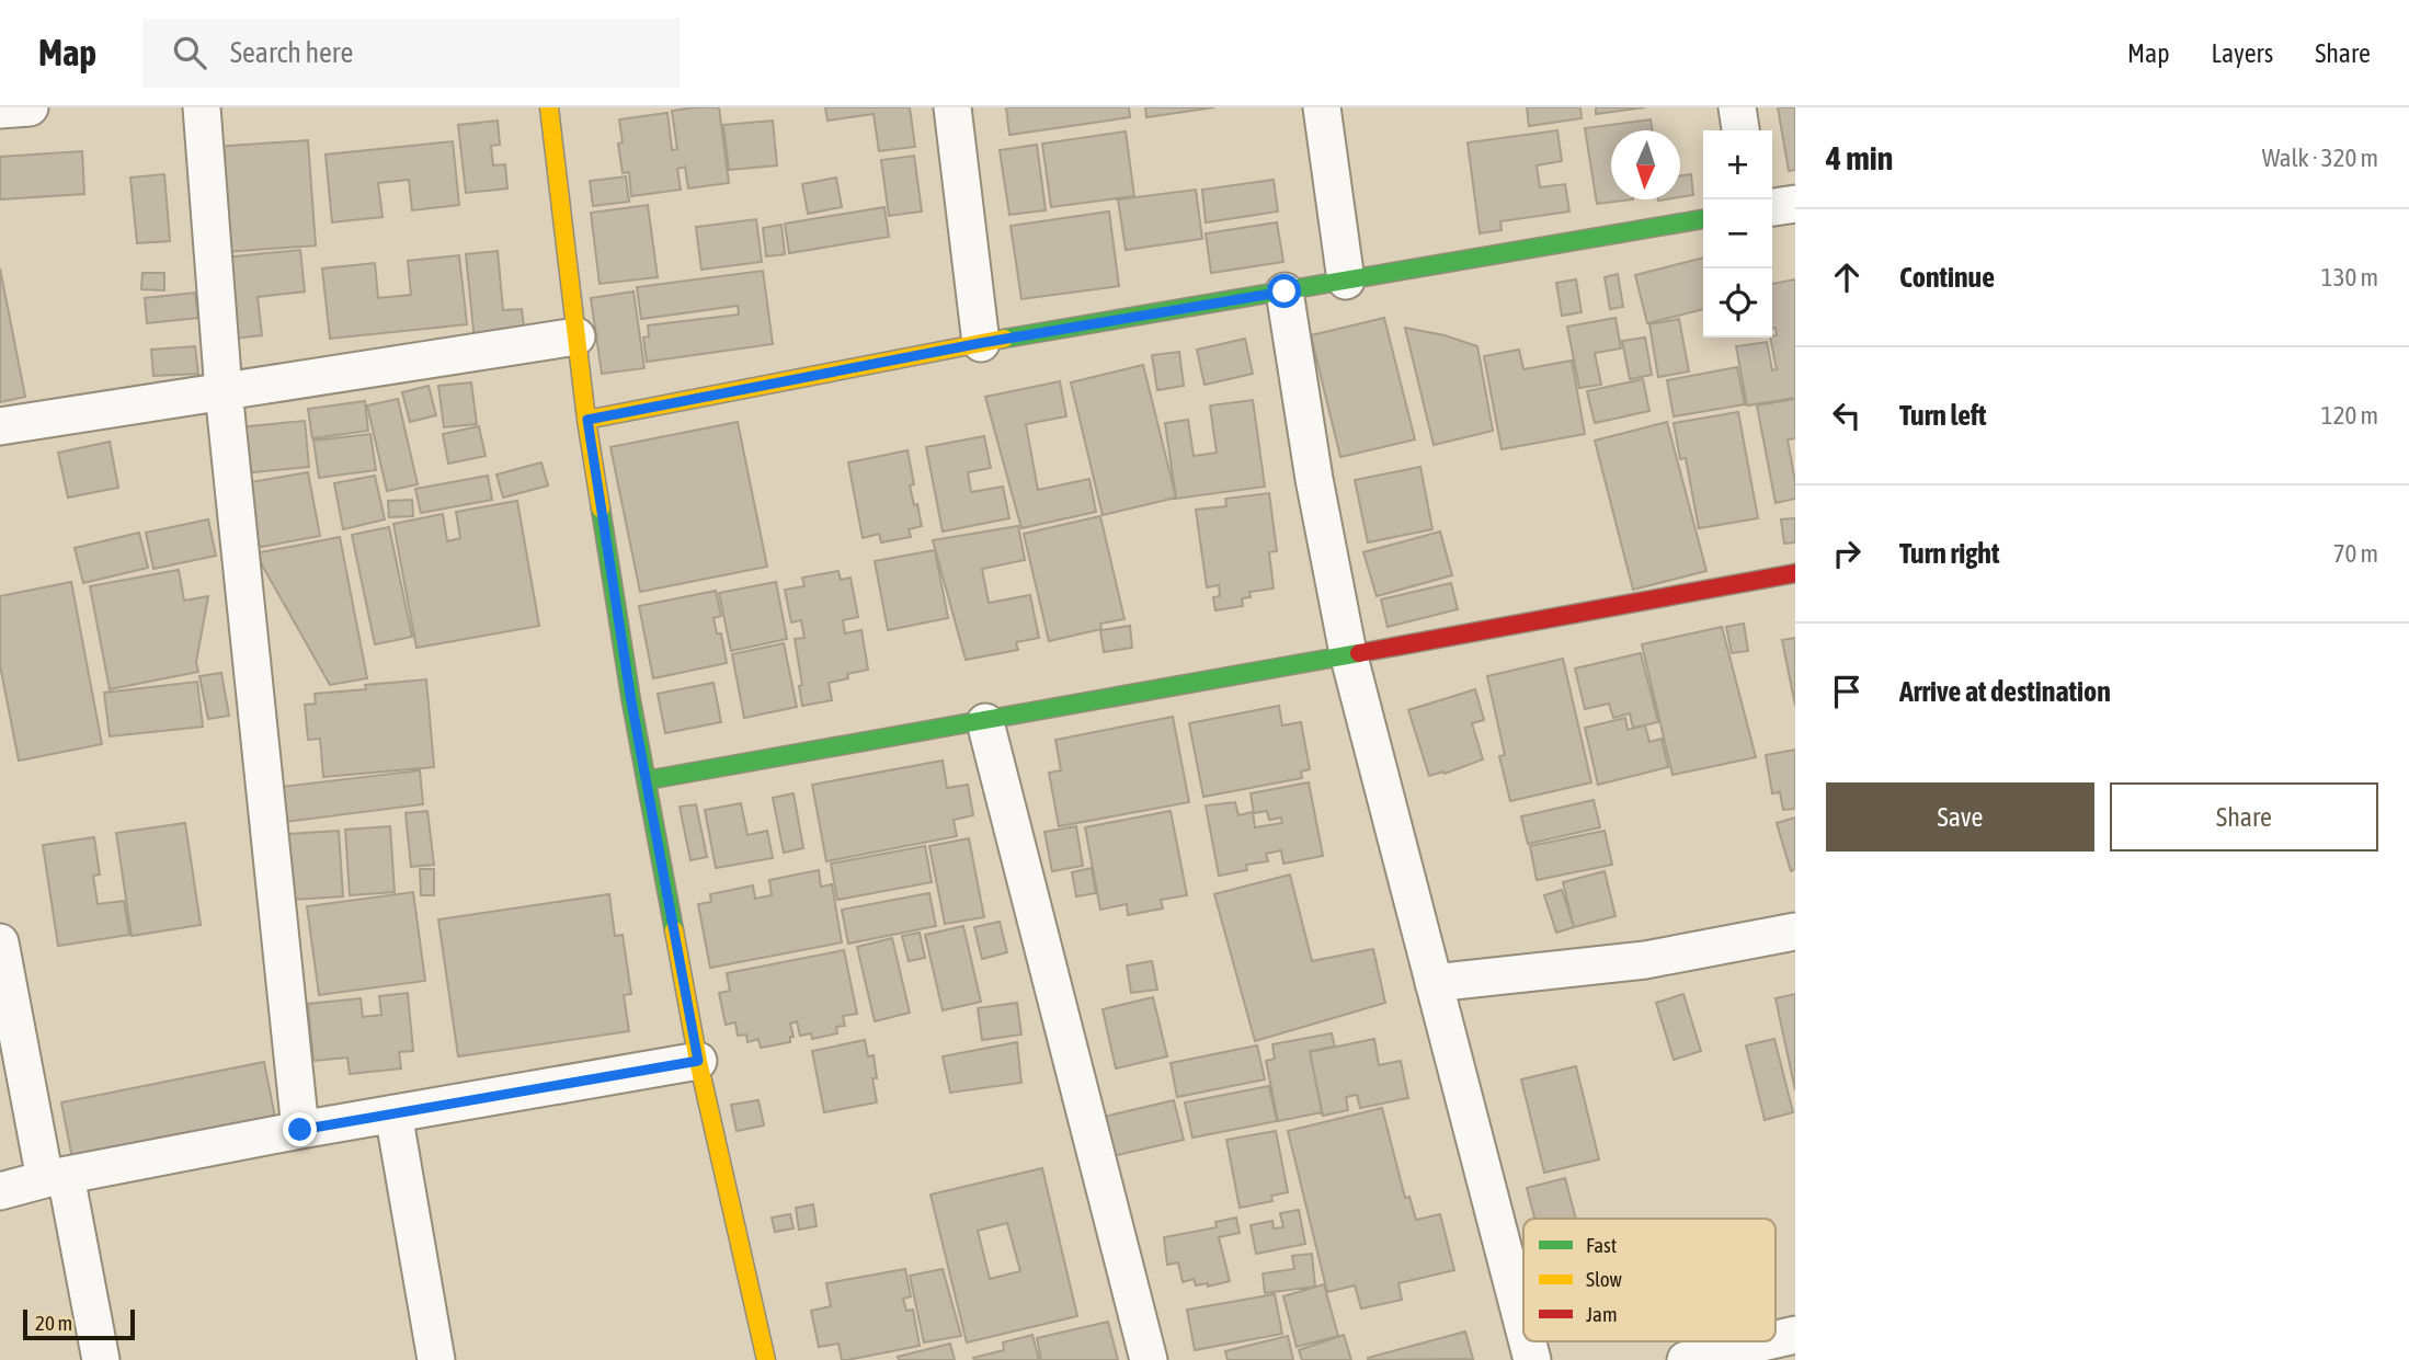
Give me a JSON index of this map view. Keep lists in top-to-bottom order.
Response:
{
  "legend": ["Fast", "Slow", "Jam"],
  "scale_bar": "20 m",
  "north": "bottom",
  "page": {
    "header": "Map",
    "search": "Search here",
    "nav": ["Map", "Layers", "Share"],
    "heading": ["4 min", "Walk · 320 m"],
    "map_buttons": ["+", "−"],
    "list": [
      ["Continue", "130 m"],
      ["Turn left", "120 m"],
      ["Turn right", "70 m"],
      "Arrive at destination"
    ],
    "buttons": ["Save", "Share"],
    "scale": "20 m"
  }
}
